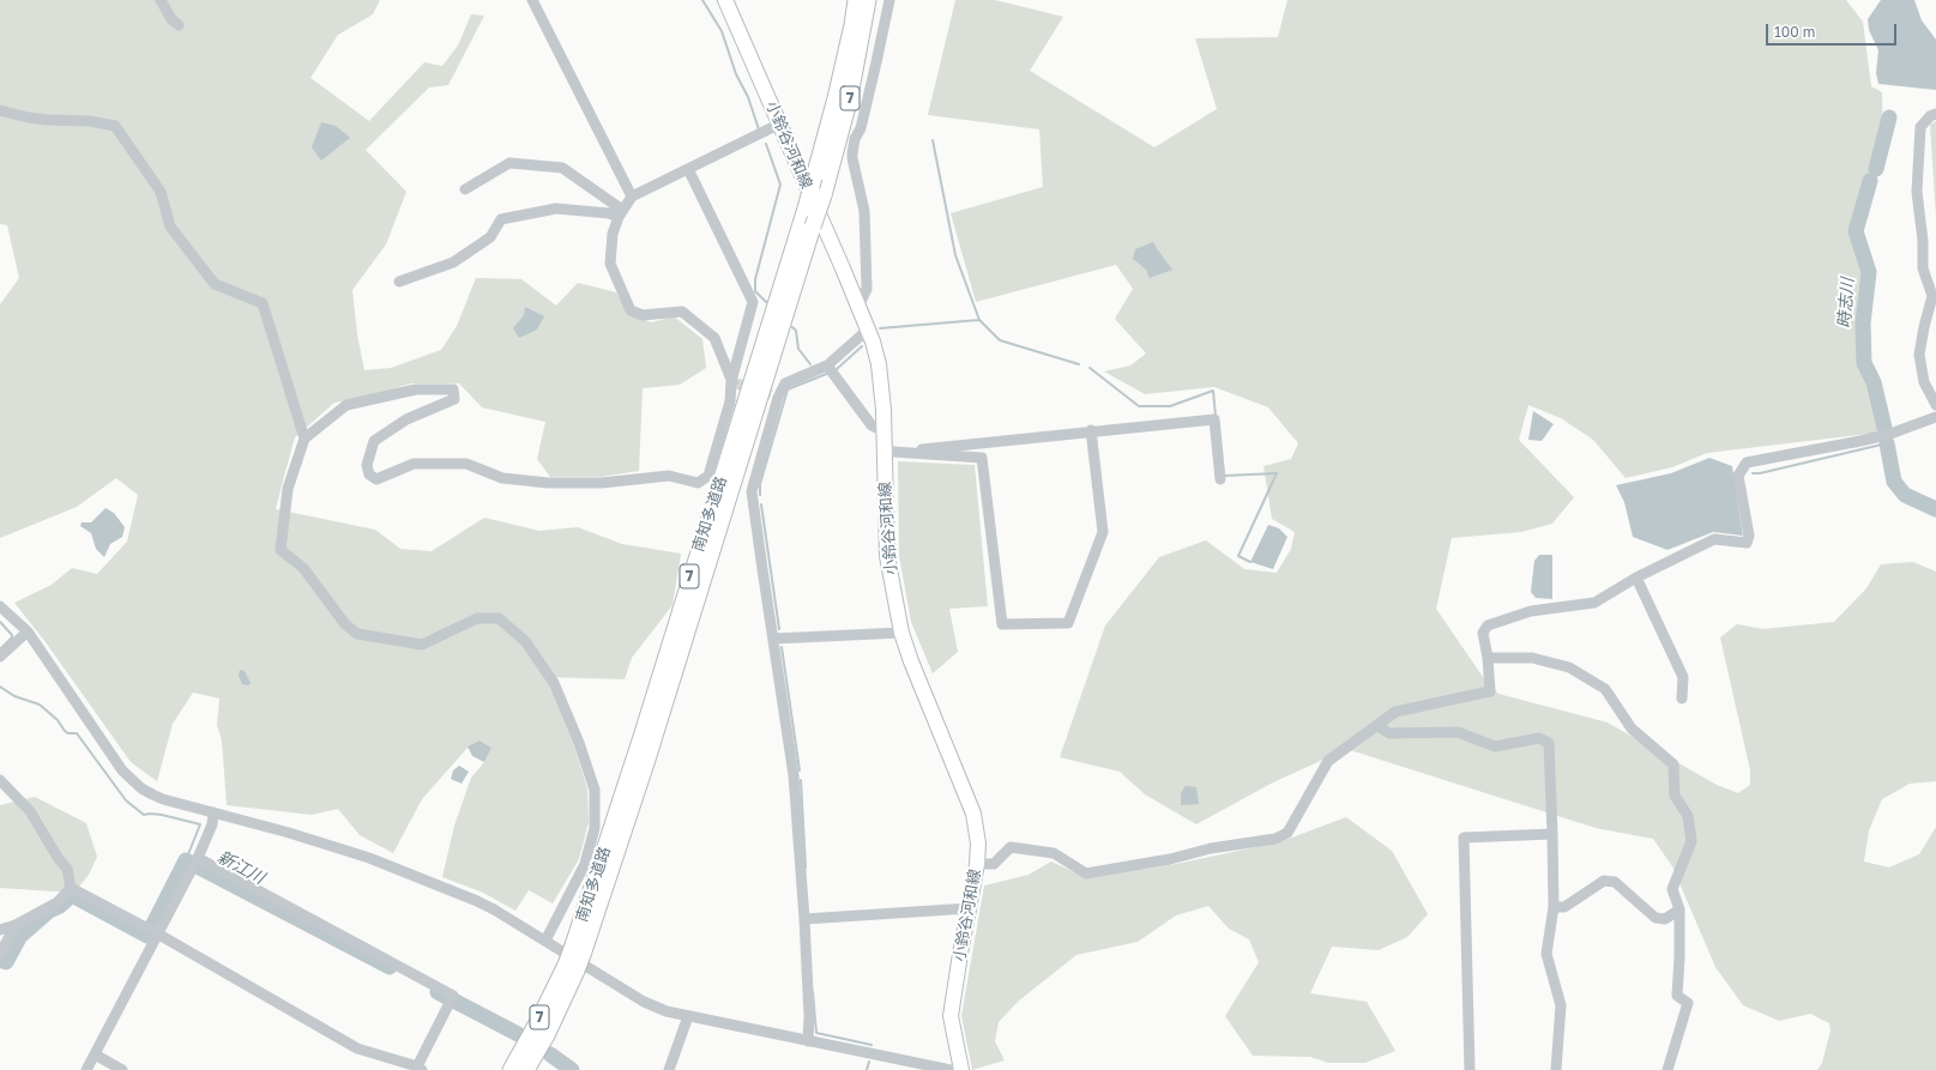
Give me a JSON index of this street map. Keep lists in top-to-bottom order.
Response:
{
  "streets": {
    "highway": ["7", "南知多道路"],
    "main road": ["小鈴谷河和線"]
  },
  "water": ["時志川", "新江川"],
  "scale_bar": "100 m"
}
